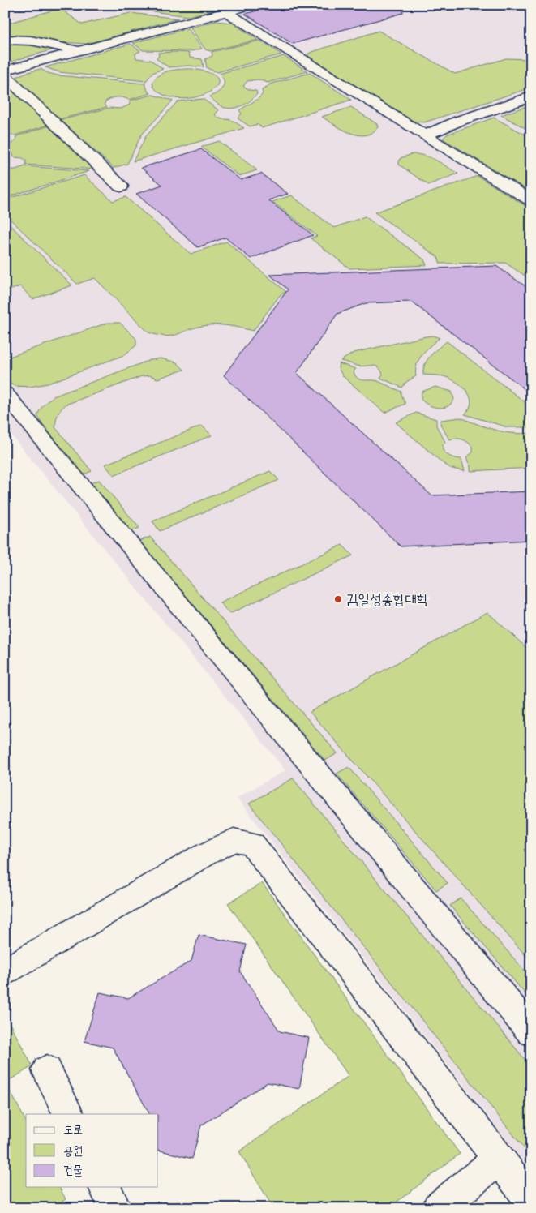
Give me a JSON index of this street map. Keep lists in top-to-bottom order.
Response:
{
  "places": ["김일성종합대학"],
  "legend": ["도로", "공원", "건물"]
}
